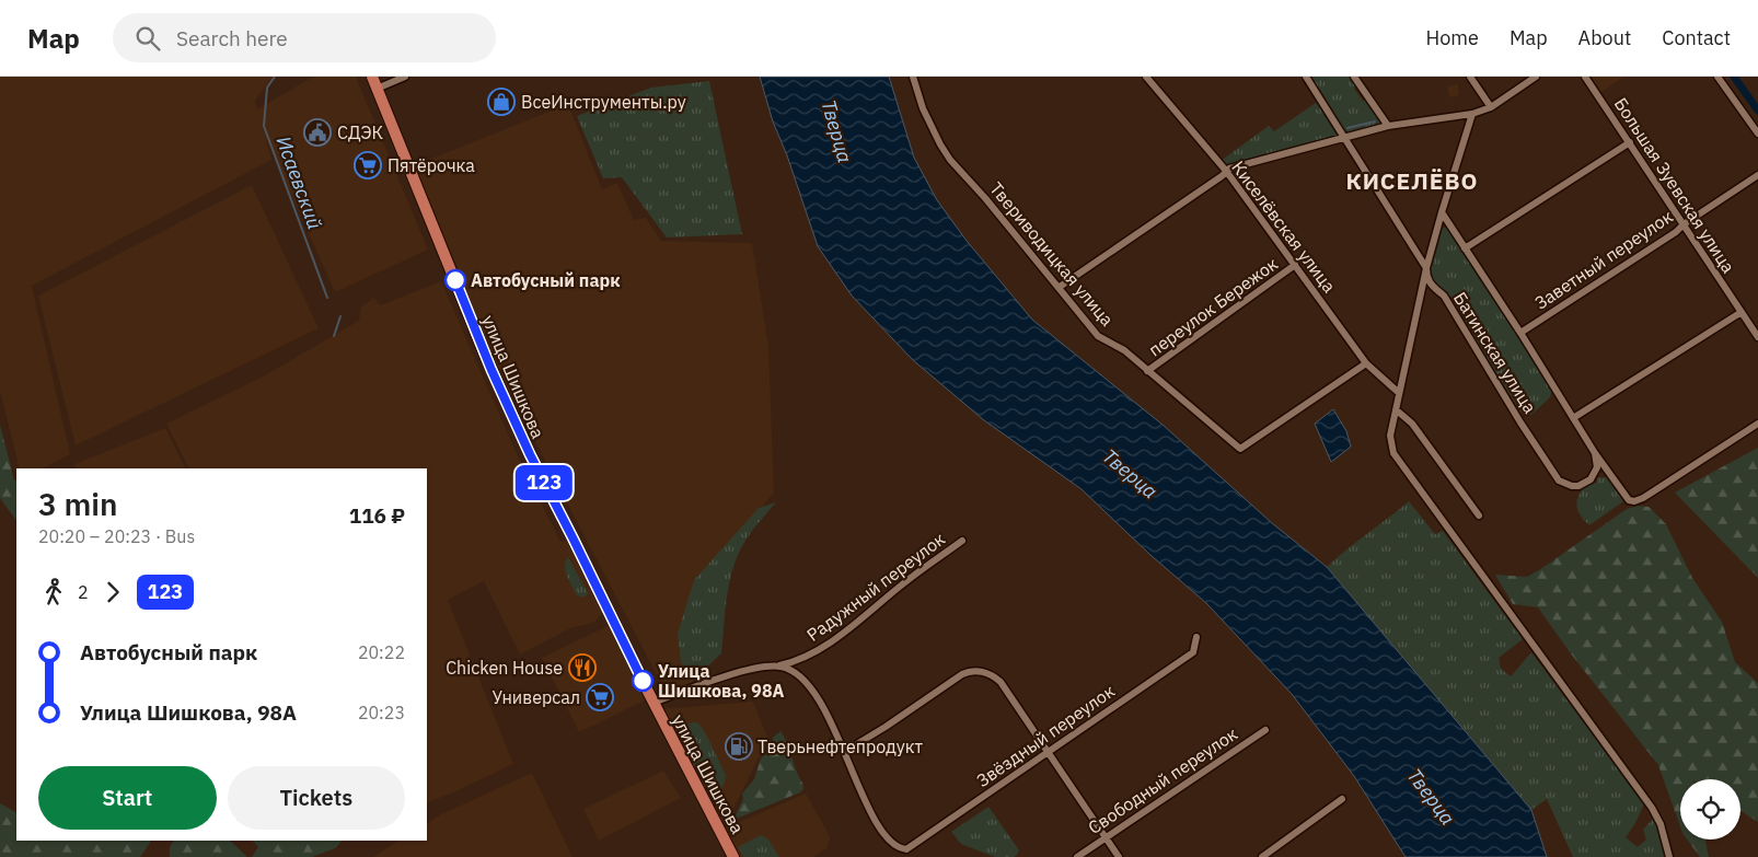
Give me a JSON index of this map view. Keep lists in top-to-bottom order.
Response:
{
  "streets": {
    "main road": ["улица Шишкова"],
    "street": [
      "Большая Зуевская улица",
      "Киселёвская улица",
      "Твериводицкая улица",
      "Заветный переулок",
      "переулок Бережок",
      "Батинская улица",
      "Радужный переулок",
      "Звёздный переулок",
      "Свободный переулок"
    ]
  },
  "crossings": [
    ["Большая Зуевская улица", "Заветный переулок"],
    ["Киселёвская улица", "Твериводицкая улица"],
    ["Киселёвская улица", "переулок Бережок"],
    ["Твериводицкая улица", "переулок Бережок"],
    ["Заветный переулок", "Батинская улица"],
    ["улица Шишкова", "Радужный переулок"]
  ],
  "districts": ["КИСЕЛЁВО"],
  "water": ["Тверца", "Исаевский"],
  "places": {
    "shop": ["ВсеИнструменты.ру"],
    "public building": ["СДЭК"],
    "supermarket": ["Пятёрочка", "Универсал"],
    "other": ["Автобусный парк", "Улица Шишкова, 98А"],
    "restaurant": ["Chicken House"],
    "fuel station": ["Тверьнефтепродукт"]
  },
  "lines": ["bus line 123"],
  "page": {
    "header": "Map",
    "search": "Search here",
    "nav": [
      "Home",
      "Map",
      "About",
      "Contact"
    ],
    "on_map": "123",
    "heading": ["3 min", "20:20 – 20:23 · Bus", "116 ₽"],
    "legs": ["2", "123"],
    "list": [
      {
        "name": "Автобусный парк",
        "value": "20:22"
      },
      {
        "name": "Улица Шишкова, 98А",
        "value": "20:23"
      }
    ],
    "buttons": ["Start", "Tickets"]
  }
}
